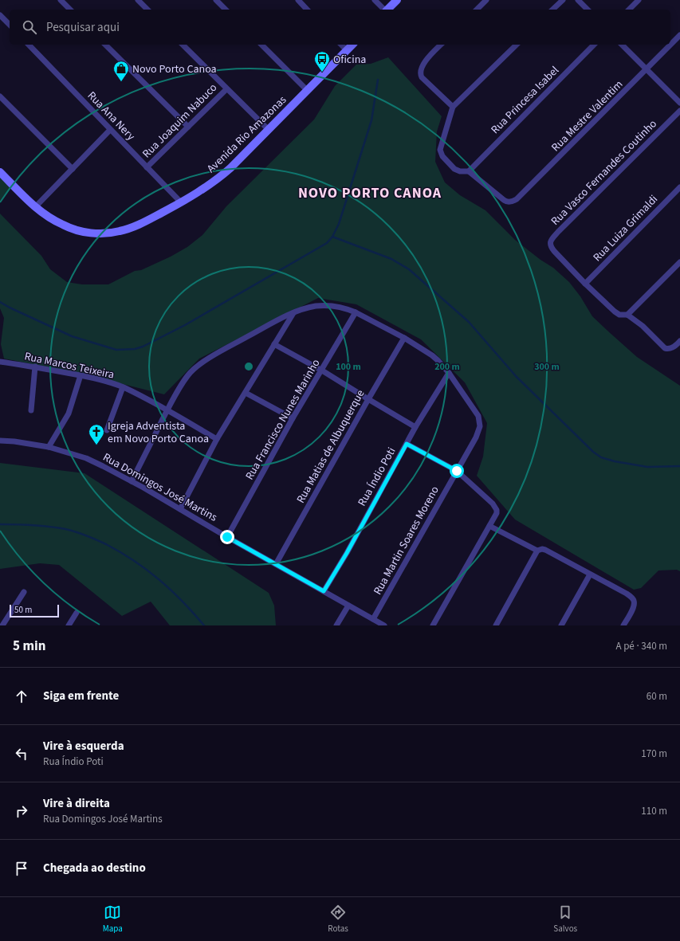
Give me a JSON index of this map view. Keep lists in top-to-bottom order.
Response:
{
  "streets": {
    "street": [
      "Rua Princesa Isabel",
      "Rua Ana Nery",
      "Rua Mestre Valentim",
      "Rua Joaquim Nabuco",
      "Avenida Rio Amazonas",
      "Rua Vasco Fernandes Coutinho",
      "Rua Luiza Grimaldi",
      "Rua Marcos Teixeira",
      "Rua Francisco Nunes Marinho",
      "Rua Matias de Albuquerque",
      "Rua Índio Poti",
      "Rua Domingos José Martins",
      "Rua Martin Soares Moreno"
    ]
  },
  "crossings": [
    ["Rua Princesa Isabel", "Rua Mestre Valentim"],
    ["Rua Ana Nery", "Rua Joaquim Nabuco"],
    ["Rua Ana Nery", "Avenida Rio Amazonas"],
    ["Rua Vasco Fernandes Coutinho", "Rua Luiza Grimaldi"],
    ["Rua Marcos Teixeira", "Rua Martin Soares Moreno"],
    ["Rua Francisco Nunes Marinho", "Rua Domingos José Martins"],
    ["Rua Francisco Nunes Marinho", "Rua Martin Soares Moreno"],
    ["Rua Matias de Albuquerque", "Rua Domingos José Martins"],
    ["Rua Matias de Albuquerque", "Rua Martin Soares Moreno"],
    ["Rua Índio Poti", "Rua Domingos José Martins"],
    ["Rua Índio Poti", "Rua Martin Soares Moreno"],
    ["Rua Domingos José Martins", "Rua Martin Soares Moreno"]
  ],
  "districts": ["NOVO PORTO CANOA"],
  "places": {
    "bus stop": ["Oficina"],
    "shop": ["Novo Porto Canoa"],
    "church": ["Igreja Adventista em Novo Porto Canoa"]
  },
  "scale_bar": "50 m",
  "page": {
    "search": "Pesquisar aqui",
    "scale": "50 m",
    "heading": ["5 min", "A pé · 340 m"],
    "list": [
      ["Siga em frente", "60 m"],
      ["Vire à esquerda", "Rua Índio Poti", "170 m"],
      ["Vire à direita", "Rua Domingos José Martins", "110 m"],
      "Chegada ao destino"
    ],
    "nav": ["Mapa", "Rotas", "Salvos"]
  },
  "rings": ["100 m", "200 m", "300 m"]
}
